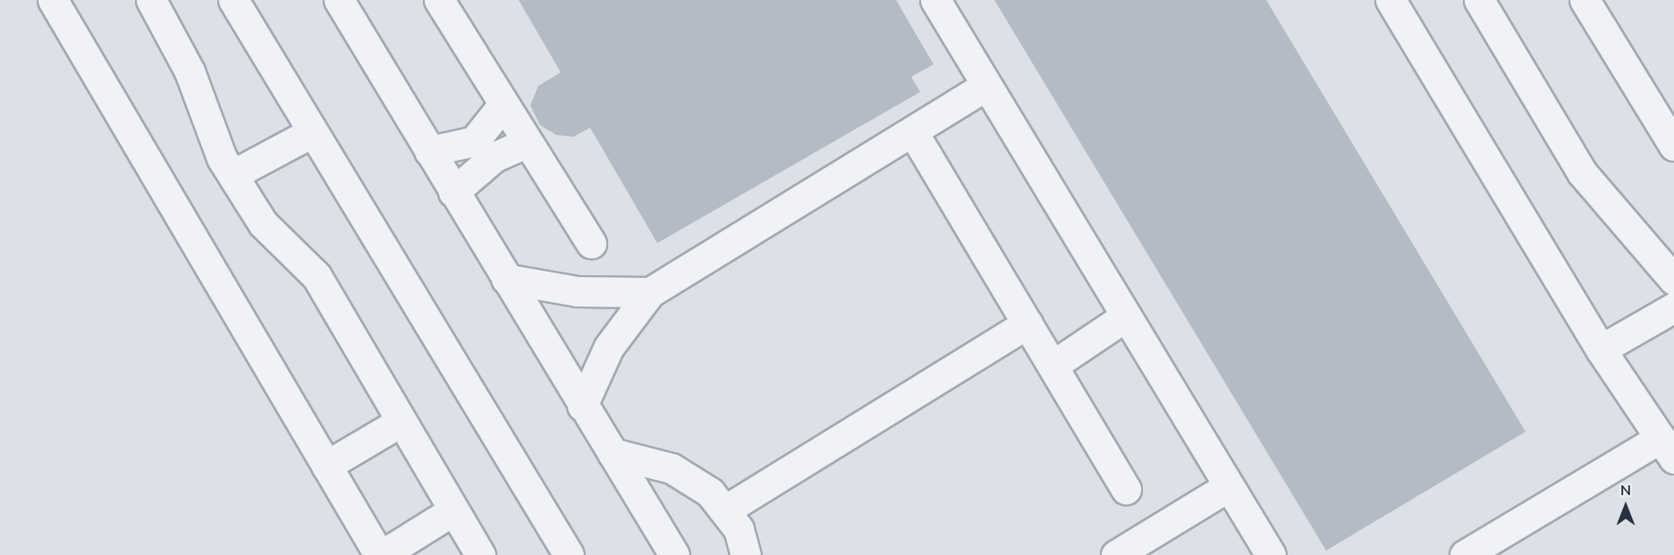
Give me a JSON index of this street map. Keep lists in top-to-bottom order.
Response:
{
  "north": "top"
}
